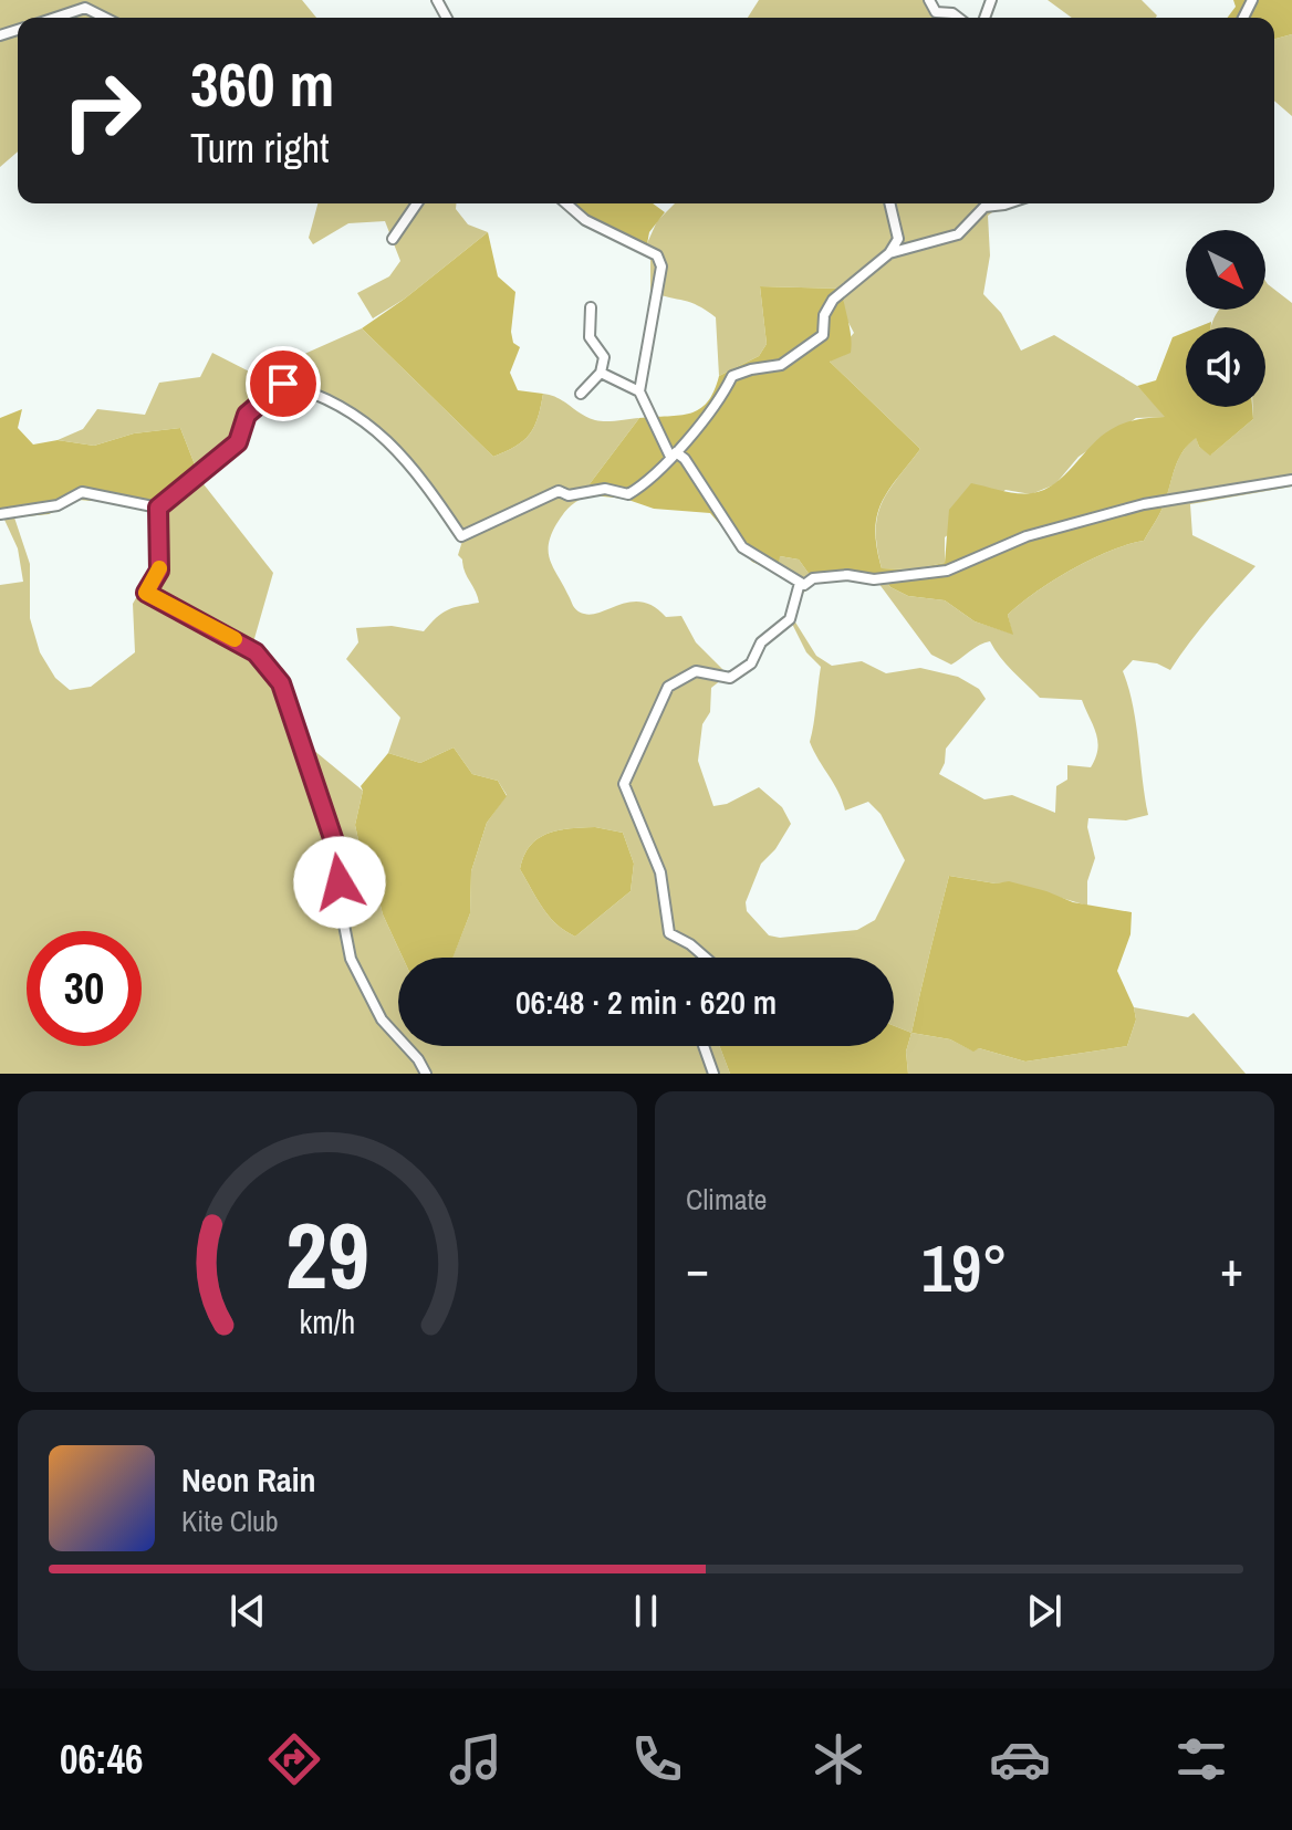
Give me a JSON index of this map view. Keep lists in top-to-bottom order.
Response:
{
  "north": "bottom right",
  "page": {
    "turn": ["360 m", "Turn right"],
    "limit": "30",
    "trip": "06:48 · 2 min · 620 m",
    "tile": "Climate",
    "heat": ["−", "19°", "+"],
    "song": ["Neon Rain", "Kite Club"],
    "tabs": "06:46",
    "gauge": ["29", "km/h"]
  }
}
